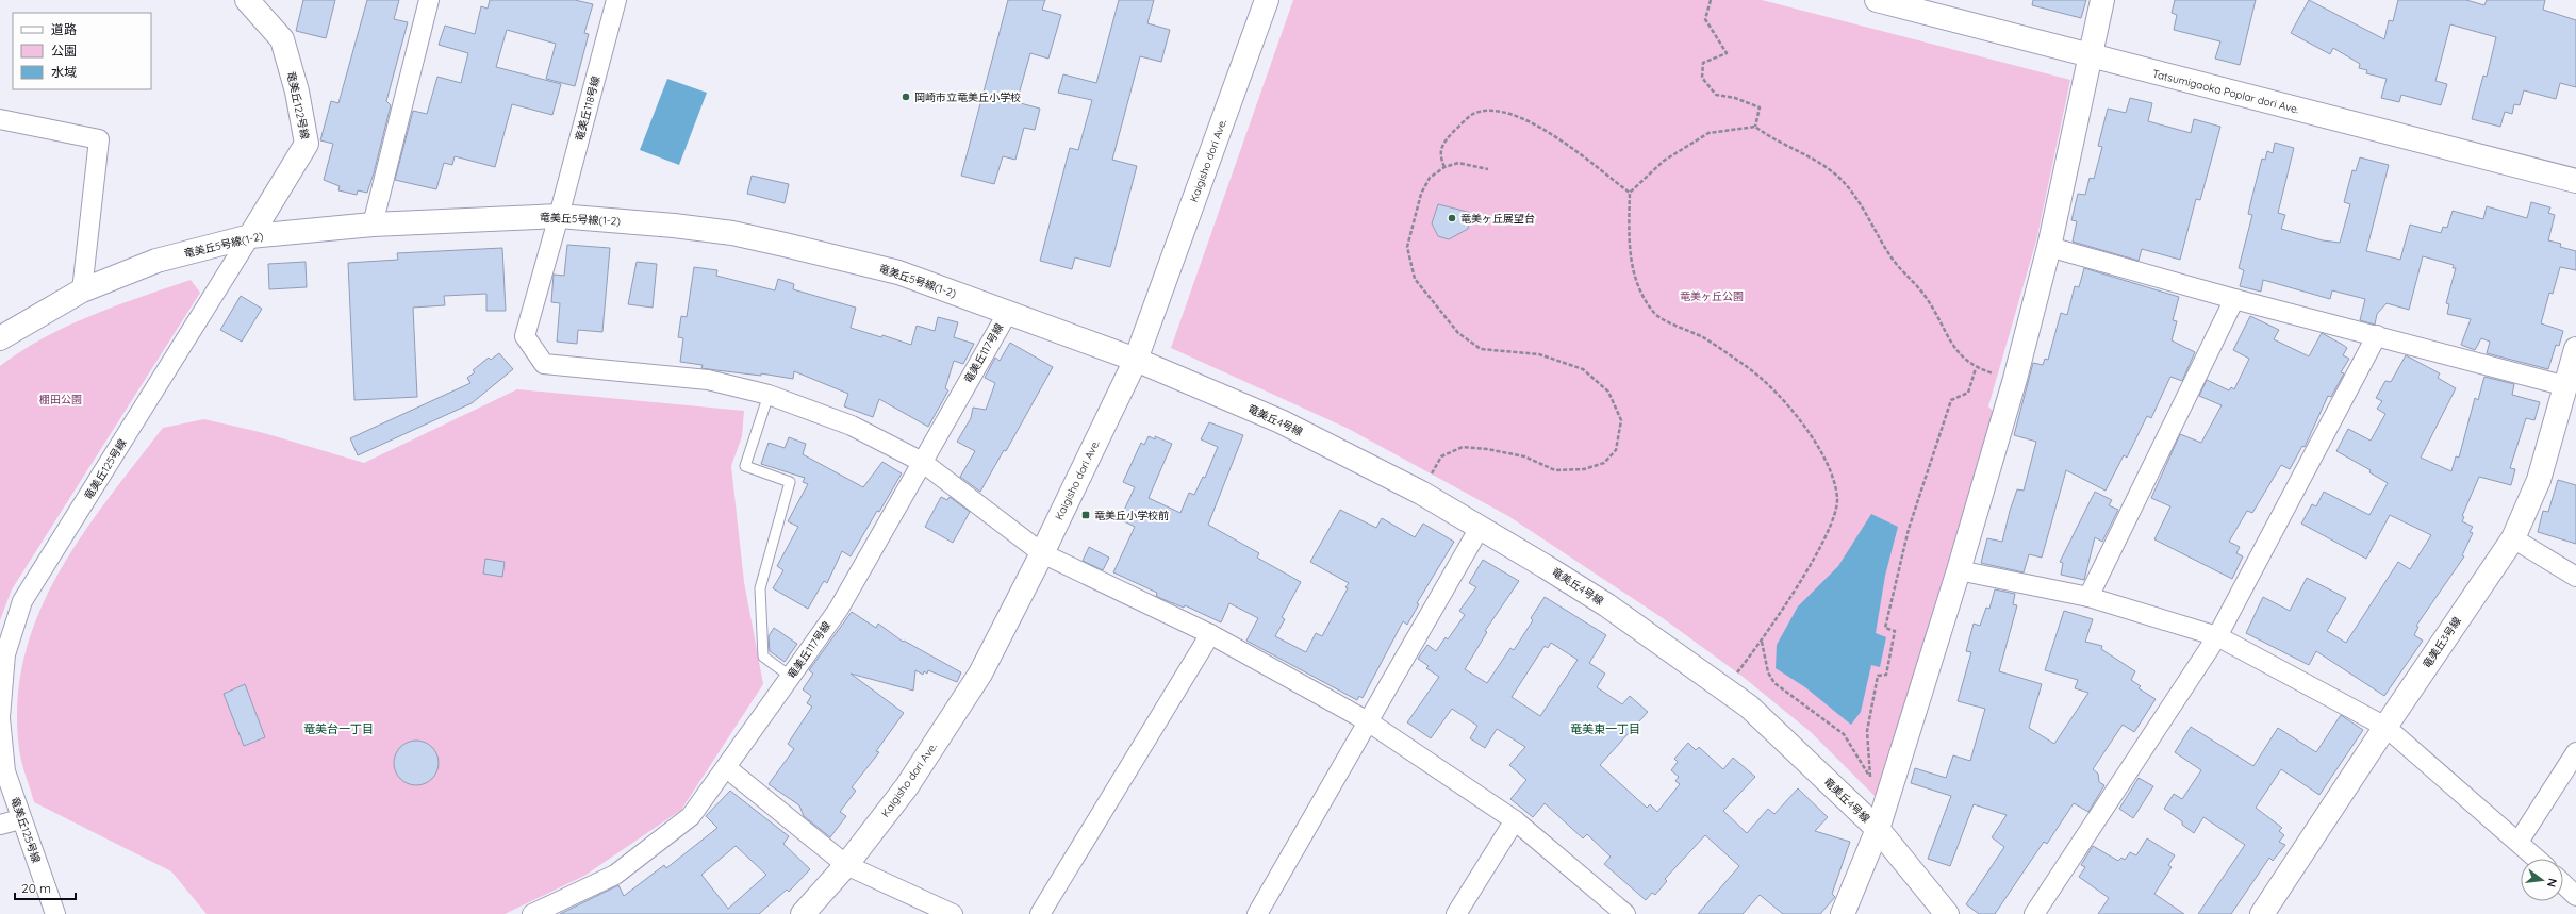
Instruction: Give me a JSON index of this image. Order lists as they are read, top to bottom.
{
  "streets": {
    "street": [
      "Tatsumigaoka Poplar dori Ave.",
      "竜美丘122号線",
      "竜美丘118号線",
      "Kaigisho dori Ave.",
      "竜美丘5号線(1-2)",
      "竜美丘117号線",
      "竜美丘4号線",
      "竜美丘125号線",
      "竜美丘3号線"
    ]
  },
  "crossings": [
    ["竜美丘122号線", "竜美丘5号線(1-2)"],
    ["竜美丘122号線", "竜美丘125号線"],
    ["竜美丘118号線", "竜美丘5号線(1-2)"],
    ["Kaigisho dori Ave.", "竜美丘5号線(1-2)"],
    ["Kaigisho dori Ave.", "竜美丘4号線"],
    ["竜美丘5号線(1-2)", "竜美丘117号線"],
    ["竜美丘5号線(1-2)", "竜美丘4号線"],
    ["竜美丘5号線(1-2)", "竜美丘125号線"]
  ],
  "districts": ["竜美台一丁目", "竜美東一丁目"],
  "parks": ["竜美ヶ丘公園", "棚田公園"],
  "places": {
    "other": ["岡崎市立竜美丘小学校", "竜美ヶ丘展望台"],
    "transit": ["竜美丘小学校前"]
  },
  "legend": ["道路", "公園", "水域"],
  "scale_bar": "20 m",
  "north": "right"
}
